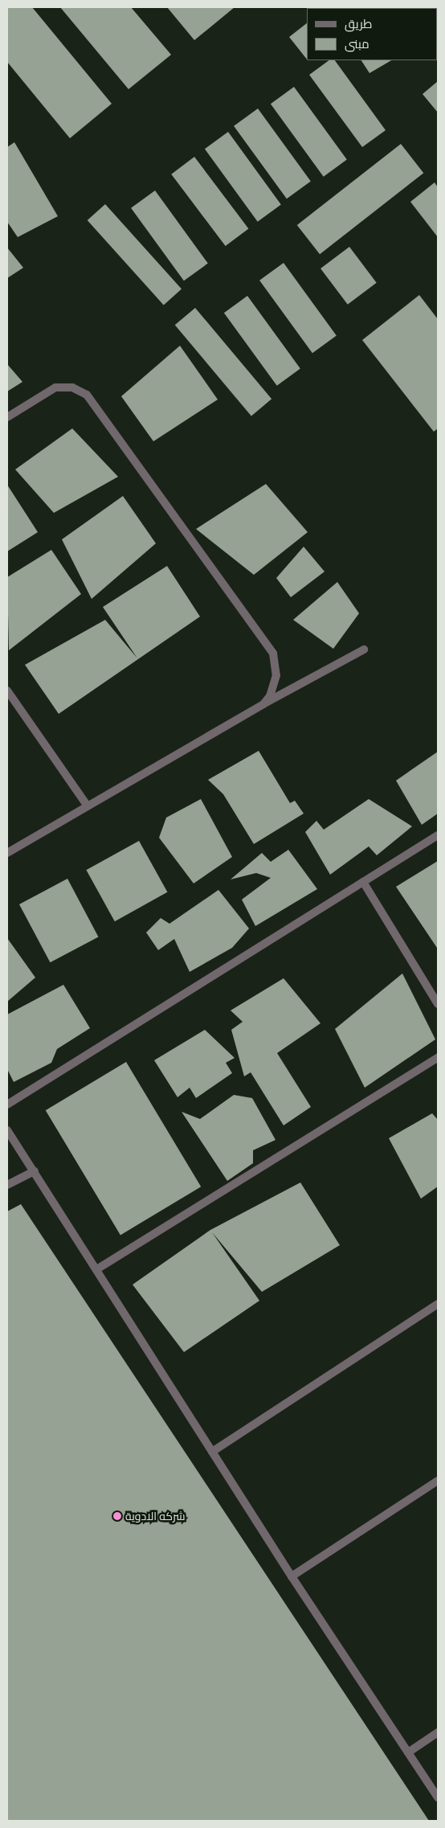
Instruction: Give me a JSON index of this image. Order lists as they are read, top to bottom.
{
  "places": ["شركه الادوية"],
  "legend": ["طريق", "مبنى"]
}
